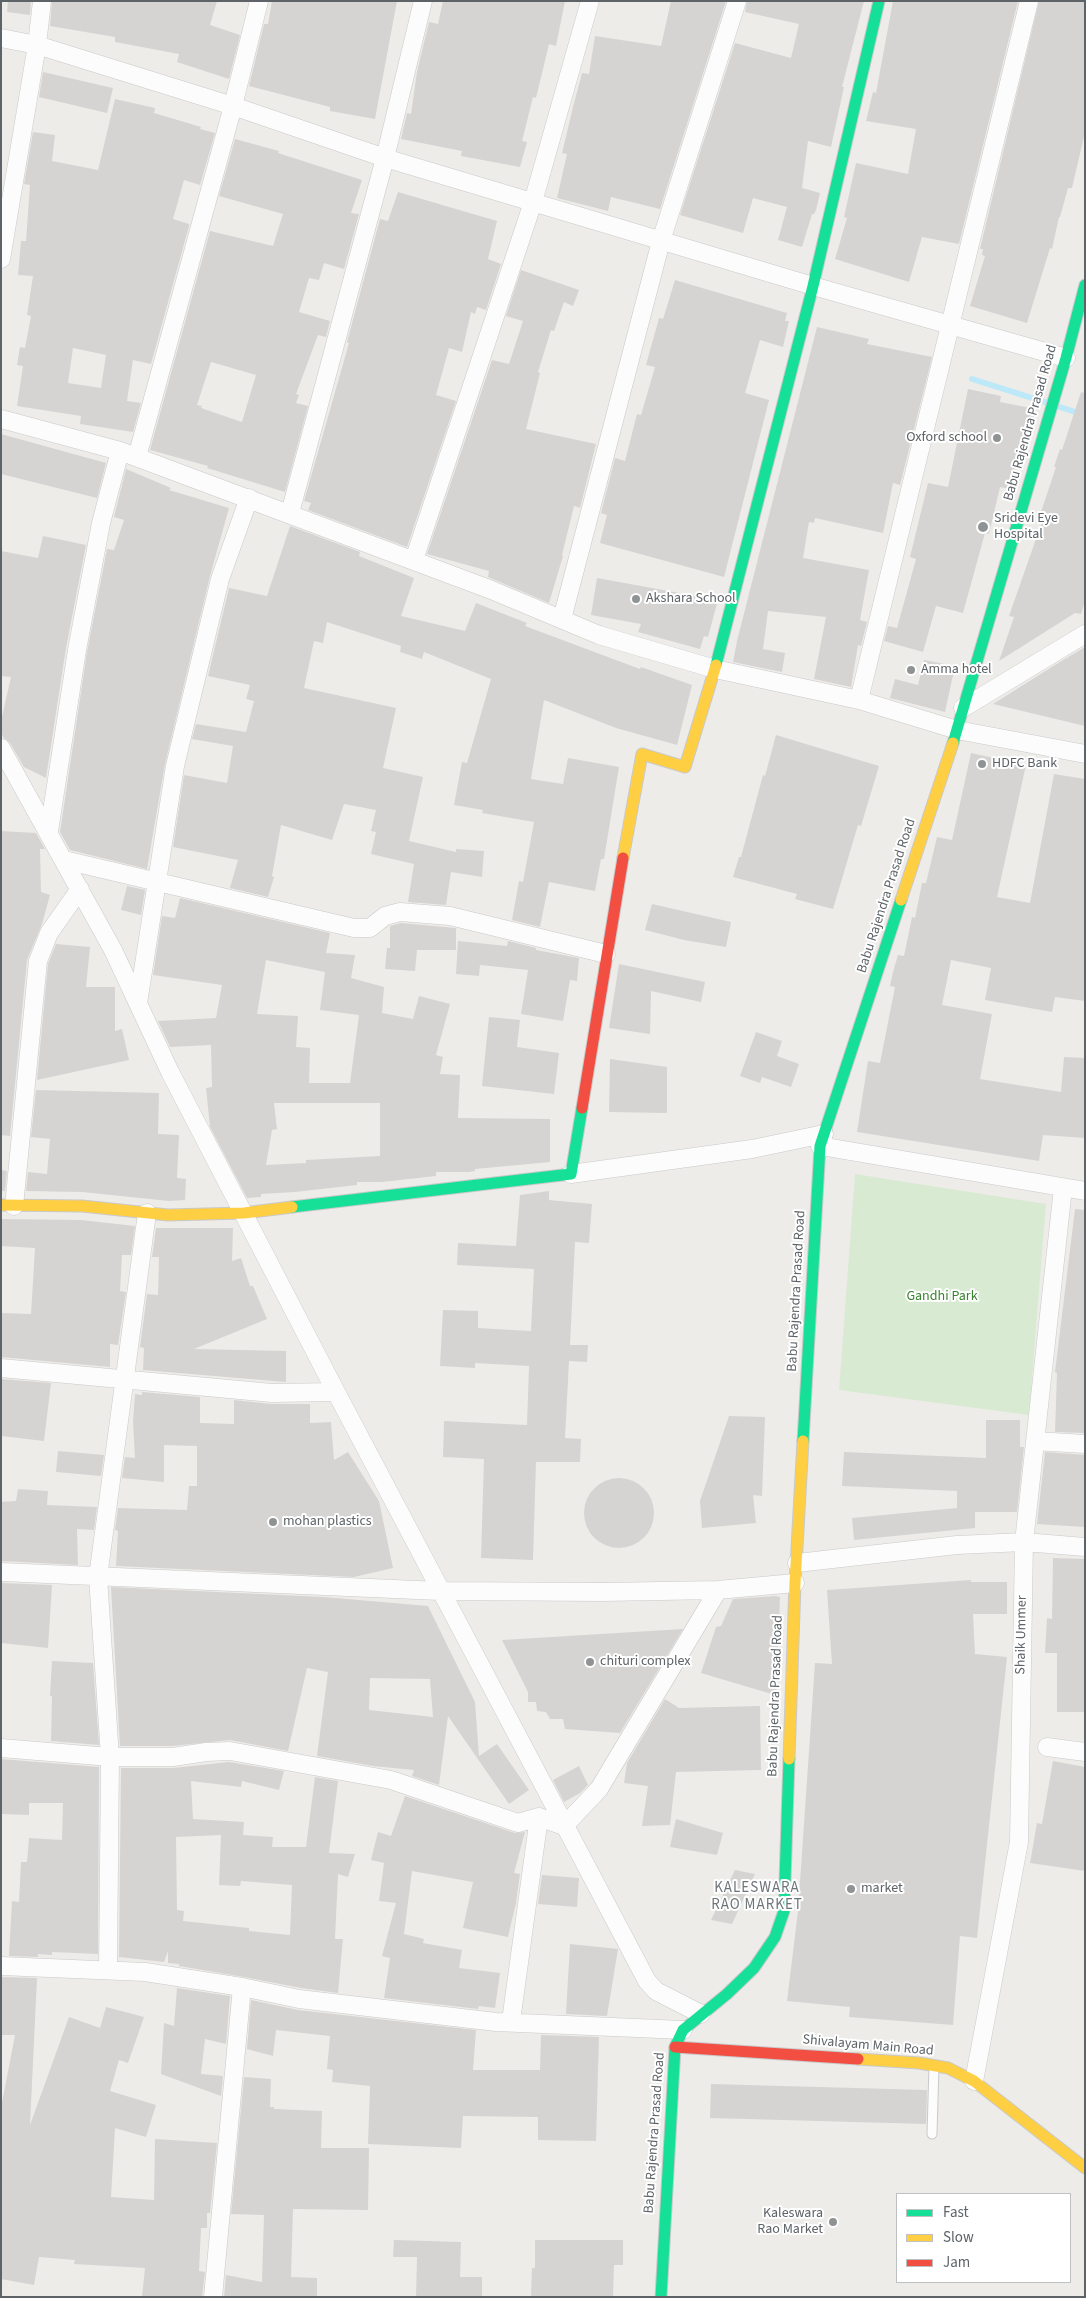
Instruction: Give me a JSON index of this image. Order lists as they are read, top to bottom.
{
  "streets": {
    "street": ["Babu Rajendra Prasad Road", "Shaik Ummer", "Shivalayam Main Road"]
  },
  "crossings": [
    ["Babu Rajendra Prasad Road", "Shivalayam Main Road"],
    ["Shaik Ummer", "Shivalayam Main Road"]
  ],
  "districts": ["KALESWARA RAO MARKET"],
  "parks": ["Gandhi Park"],
  "places": [
    "Oxford school",
    "Sridevi Eye Hospital",
    "Akshara School",
    "Amma hotel",
    "HDFC Bank",
    "mohan plastics",
    "chituri complex",
    "market",
    "Kaleswara Rao Market"
  ],
  "legend": ["Fast", "Slow", "Jam"]
}
